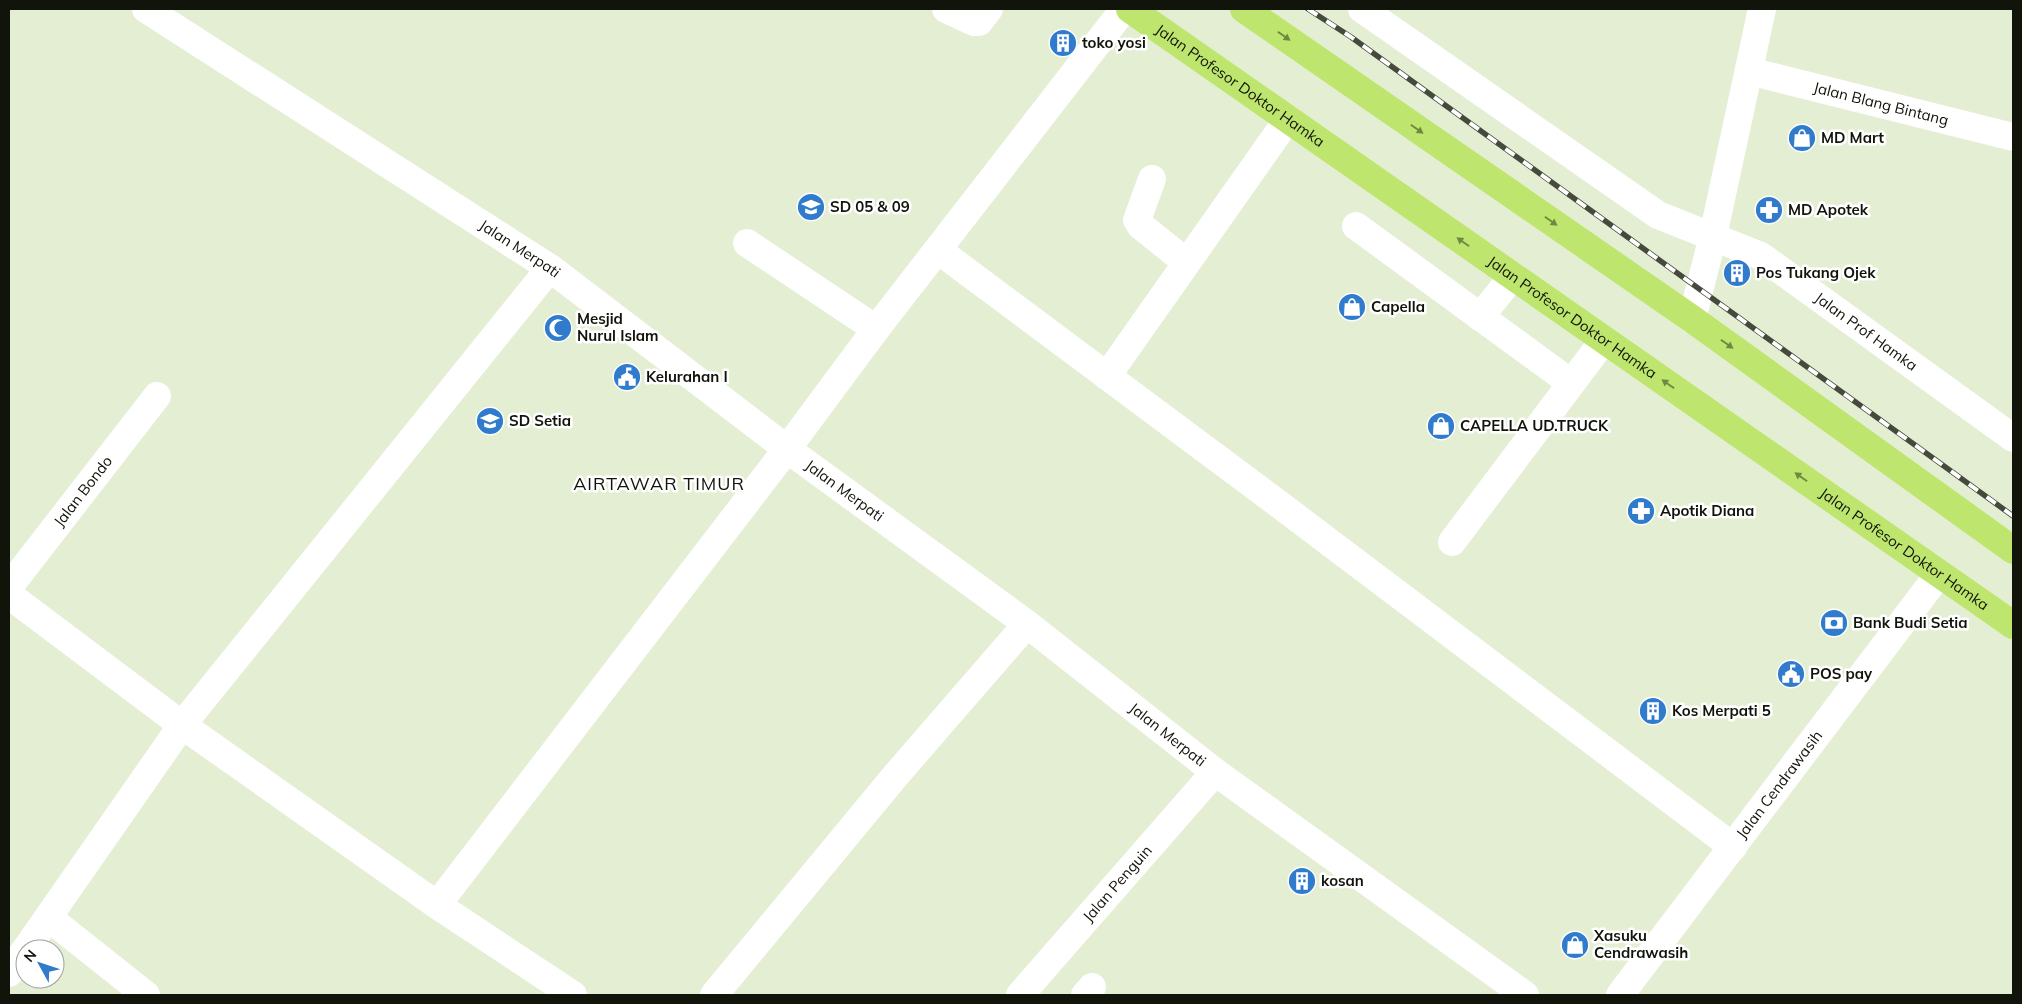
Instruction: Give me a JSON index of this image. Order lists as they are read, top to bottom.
{
  "streets": {
    "highway": ["Jalan Profesor Doktor Hamka"],
    "street": [
      "Jalan Blang Bintang",
      "Jalan Merpati",
      "Jalan Prof Hamka",
      "Jalan Bondo",
      "Jalan Cendrawasih",
      "Jalan Penguin"
    ]
  },
  "crossings": [
    ["Jalan Profesor Doktor Hamka", "Jalan Cendrawasih"],
    ["Jalan Merpati", "Jalan Penguin"]
  ],
  "districts": ["AIRTAWAR TIMUR"],
  "places": {
    "building": [
      "toko yosi",
      "Pos Tukang Ojek",
      "Kos Merpati 5",
      "kosan"
    ],
    "shop": [
      "MD Mart",
      "Capella",
      "CAPELLA UD.TRUCK",
      "Xasuku Cendrawasih"
    ],
    "school or university": ["SD 05 & 09", "SD Setia"],
    "pharmacy": ["MD Apotek", "Apotik Diana"],
    "mosque": ["Mesjid Nurul Islam"],
    "public building": ["Kelurahan I", "POS pay"],
    "bank": ["Bank Budi Setia"]
  },
  "north": "top left"
}
